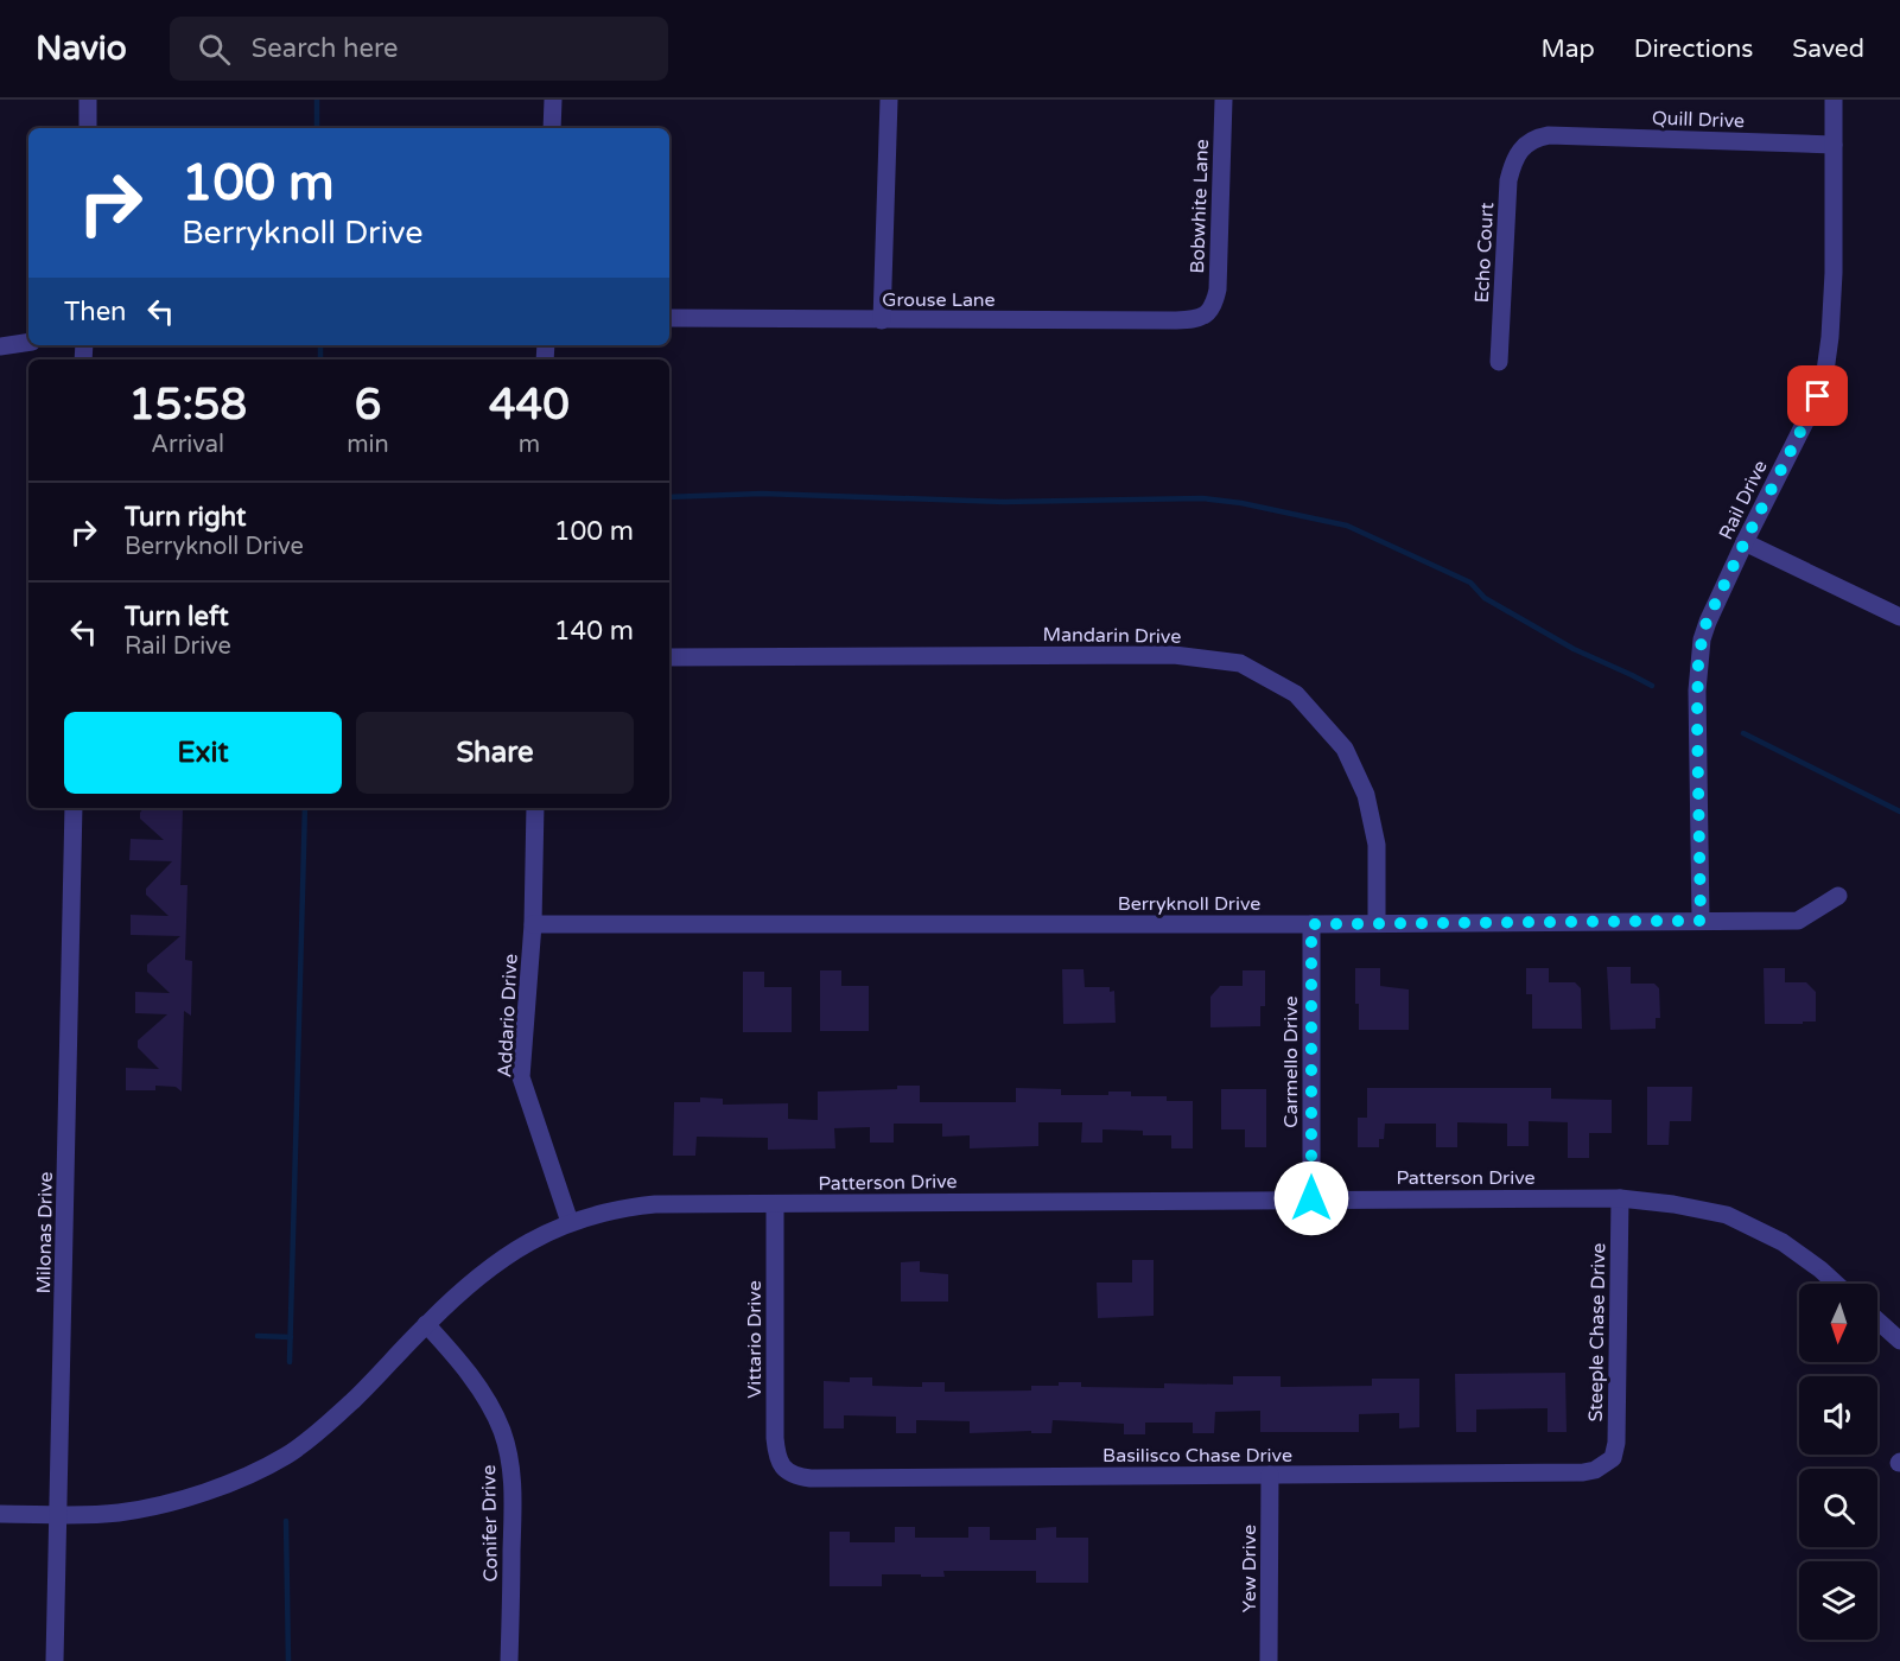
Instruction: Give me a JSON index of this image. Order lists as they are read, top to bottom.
{
  "streets": {
    "street": [
      "Quill Drive",
      "Bobwhite Lane",
      "Echo Court",
      "Grouse Lane",
      "Rail Drive",
      "Mandarin Drive",
      "Berryknoll Drive",
      "Addario Drive",
      "Carmello Drive",
      "Patterson Drive",
      "Milonas Drive",
      "Steeple Chase Drive",
      "Vittario Drive",
      "Basilisco Chase Drive",
      "Conifer Drive",
      "Yew Drive"
    ]
  },
  "crossings": [
    ["Quill Drive", "Echo Court"],
    ["Quill Drive", "Rail Drive"],
    ["Bobwhite Lane", "Grouse Lane"],
    ["Rail Drive", "Berryknoll Drive"],
    ["Mandarin Drive", "Berryknoll Drive"],
    ["Berryknoll Drive", "Addario Drive"],
    ["Berryknoll Drive", "Carmello Drive"],
    ["Addario Drive", "Patterson Drive"],
    ["Carmello Drive", "Patterson Drive"],
    ["Patterson Drive", "Milonas Drive"],
    ["Patterson Drive", "Steeple Chase Drive"],
    ["Patterson Drive", "Vittario Drive"],
    ["Patterson Drive", "Conifer Drive"],
    ["Steeple Chase Drive", "Basilisco Chase Drive"],
    ["Vittario Drive", "Basilisco Chase Drive"],
    ["Basilisco Chase Drive", "Yew Drive"]
  ],
  "north": "bottom",
  "page": {
    "header": "Navio",
    "search": "Search here",
    "nav": ["Map", "Directions", "Saved"],
    "turn": ["100 m", "Berryknoll Drive"],
    "then": "Then",
    "eta": [
      "15:58",
      "Arrival",
      "6",
      "min",
      "440",
      "m"
    ],
    "list": [
      {
        "name": "Turn right",
        "note": "Berryknoll Drive",
        "value": "100 m"
      },
      {
        "name": "Turn left",
        "note": "Rail Drive",
        "value": "140 m"
      }
    ],
    "buttons": ["Exit", "Share"]
  }
}
